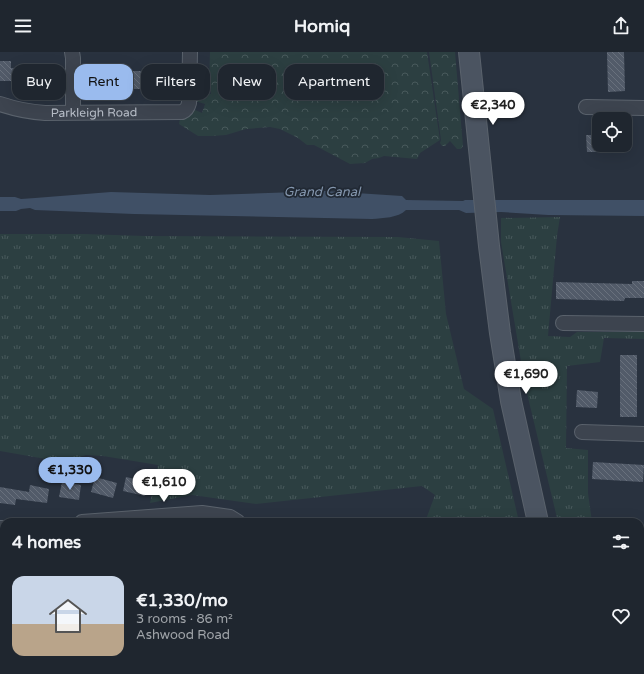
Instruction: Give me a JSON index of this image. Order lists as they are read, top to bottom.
{
  "streets": {
    "street": ["Parkleigh Road"]
  },
  "water": ["Grand Canal"],
  "page": {
    "header": "Homiq",
    "chip": [
      "Buy",
      "Rent",
      "Filters",
      "New",
      "Apartment"
    ],
    "price": [
      "€2,340",
      "€1,690",
      "€1,330",
      "€1,610"
    ],
    "heading": "4 homes",
    "list": [
      {
        "name": "€1,330/mo",
        "note": "3 rooms · 86 m² · Ashwood Road"
      }
    ]
  }
}
